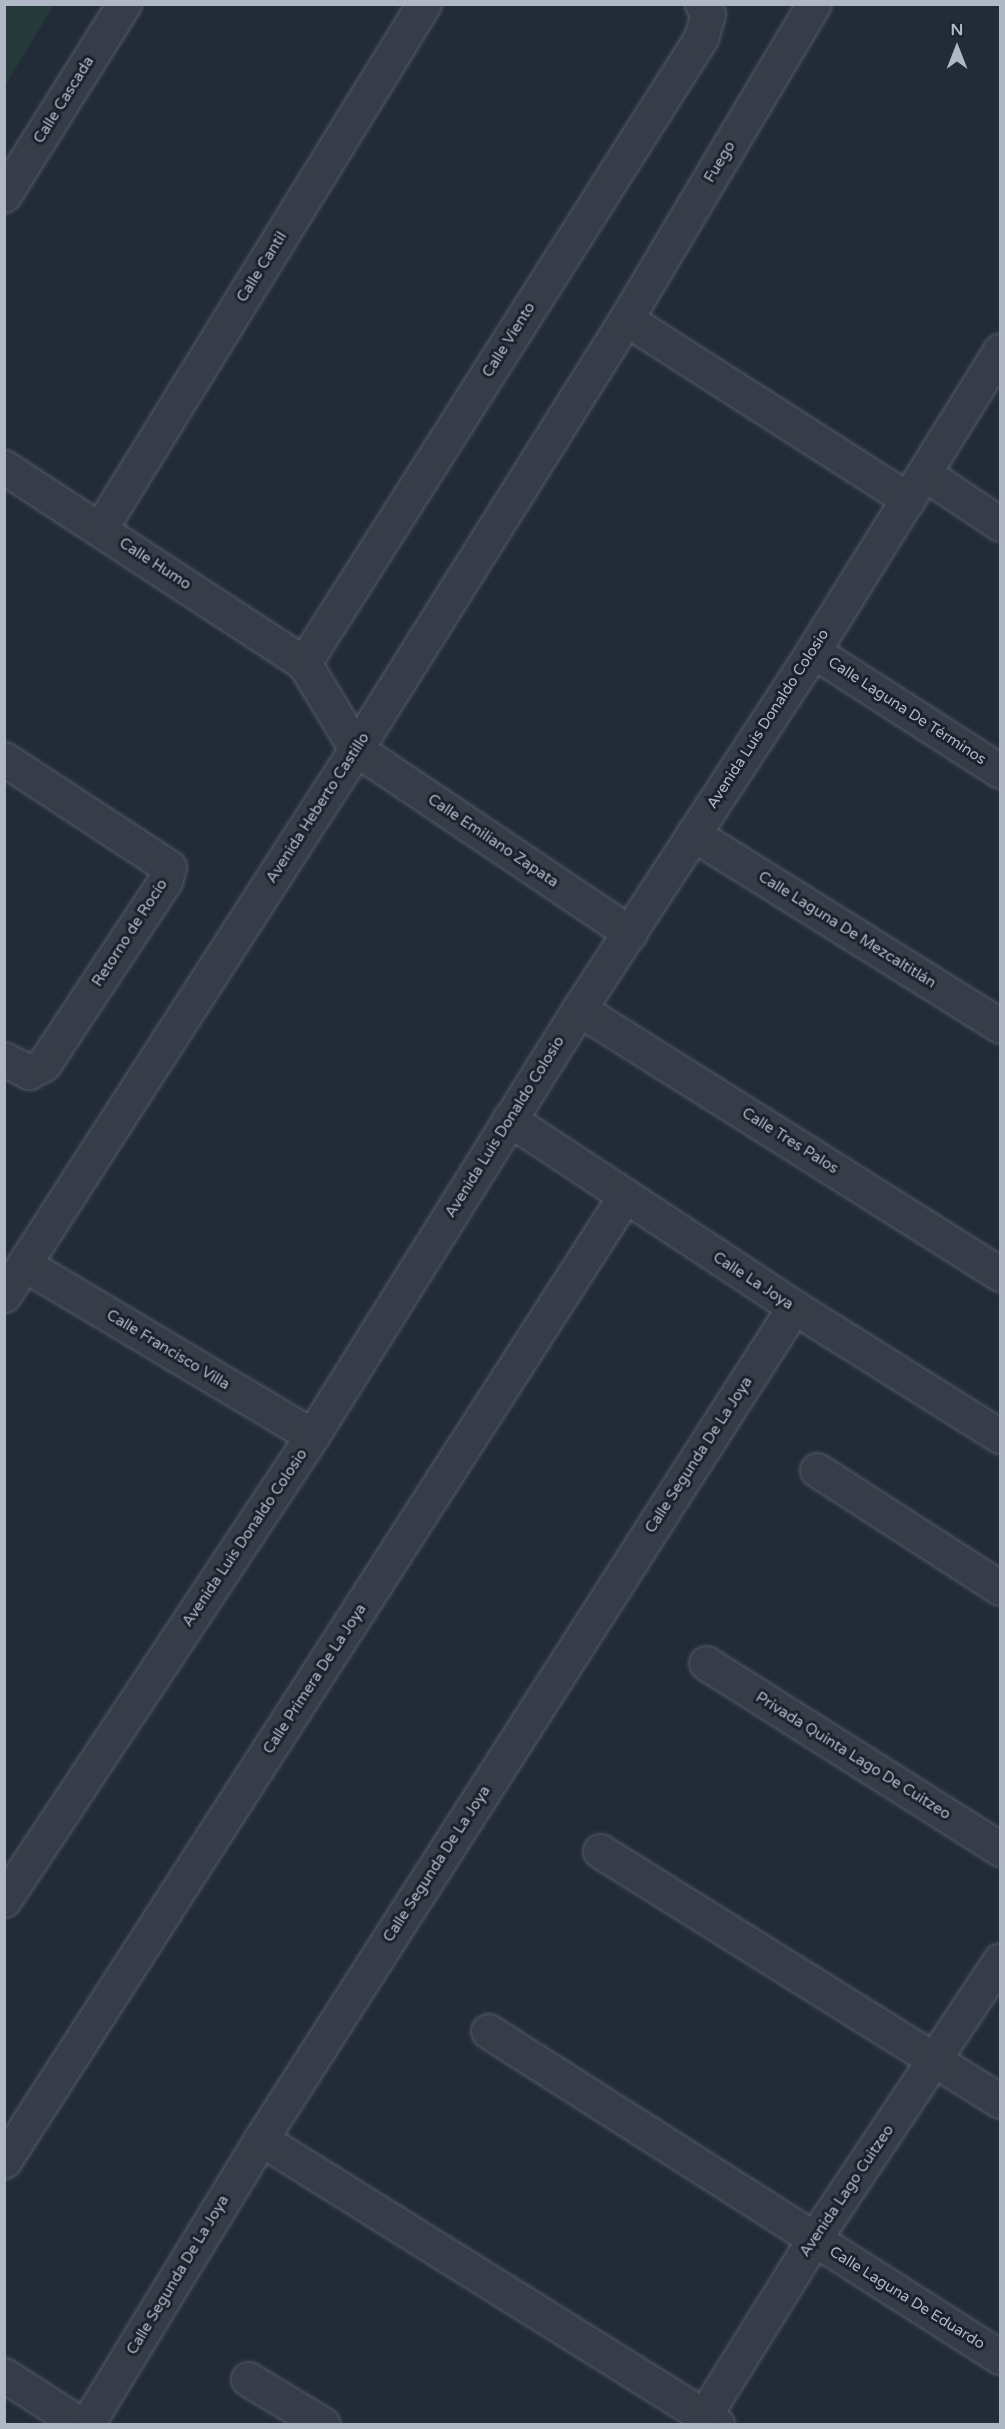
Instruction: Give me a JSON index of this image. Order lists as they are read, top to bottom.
{
  "streets": {
    "street": [
      "Calle Cascada",
      "Fuego",
      "Calle Cantil",
      "Calle Viento",
      "Calle Humo",
      "Calle Laguna De Términos",
      "Avenida Luis Donaldo Colosio",
      "Avenida Heberto Castillo",
      "Calle Emiliano Zapata",
      "Calle Laguna De Mezcaltitlán",
      "Retorno de Rocío",
      "Calle Tres Palos",
      "Calle La Joya",
      "Calle Francisco Villa",
      "Calle Segunda De La Joya",
      "Calle Primera De La Joya",
      "Privada Quinta Lago De Cuitzeo",
      "Avenida Lago Cuitzeo",
      "Calle Laguna De Eduardo"
    ]
  },
  "crossings": [
    ["Fuego", "Avenida Heberto Castillo"],
    ["Calle Cantil", "Calle Humo"],
    ["Calle Viento", "Calle Humo"],
    ["Calle Laguna De Términos", "Avenida Luis Donaldo Colosio"],
    ["Avenida Luis Donaldo Colosio", "Calle Emiliano Zapata"],
    ["Avenida Luis Donaldo Colosio", "Calle Laguna De Mezcaltitlán"],
    ["Avenida Luis Donaldo Colosio", "Calle Tres Palos"],
    ["Avenida Luis Donaldo Colosio", "Calle La Joya"],
    ["Avenida Luis Donaldo Colosio", "Calle Francisco Villa"],
    ["Avenida Heberto Castillo", "Calle Emiliano Zapata"],
    ["Avenida Heberto Castillo", "Calle Francisco Villa"],
    ["Calle La Joya", "Calle Segunda De La Joya"],
    ["Calle La Joya", "Calle Primera De La Joya"],
    ["Avenida Lago Cuitzeo", "Calle Laguna De Eduardo"]
  ],
  "north": "top"
}
